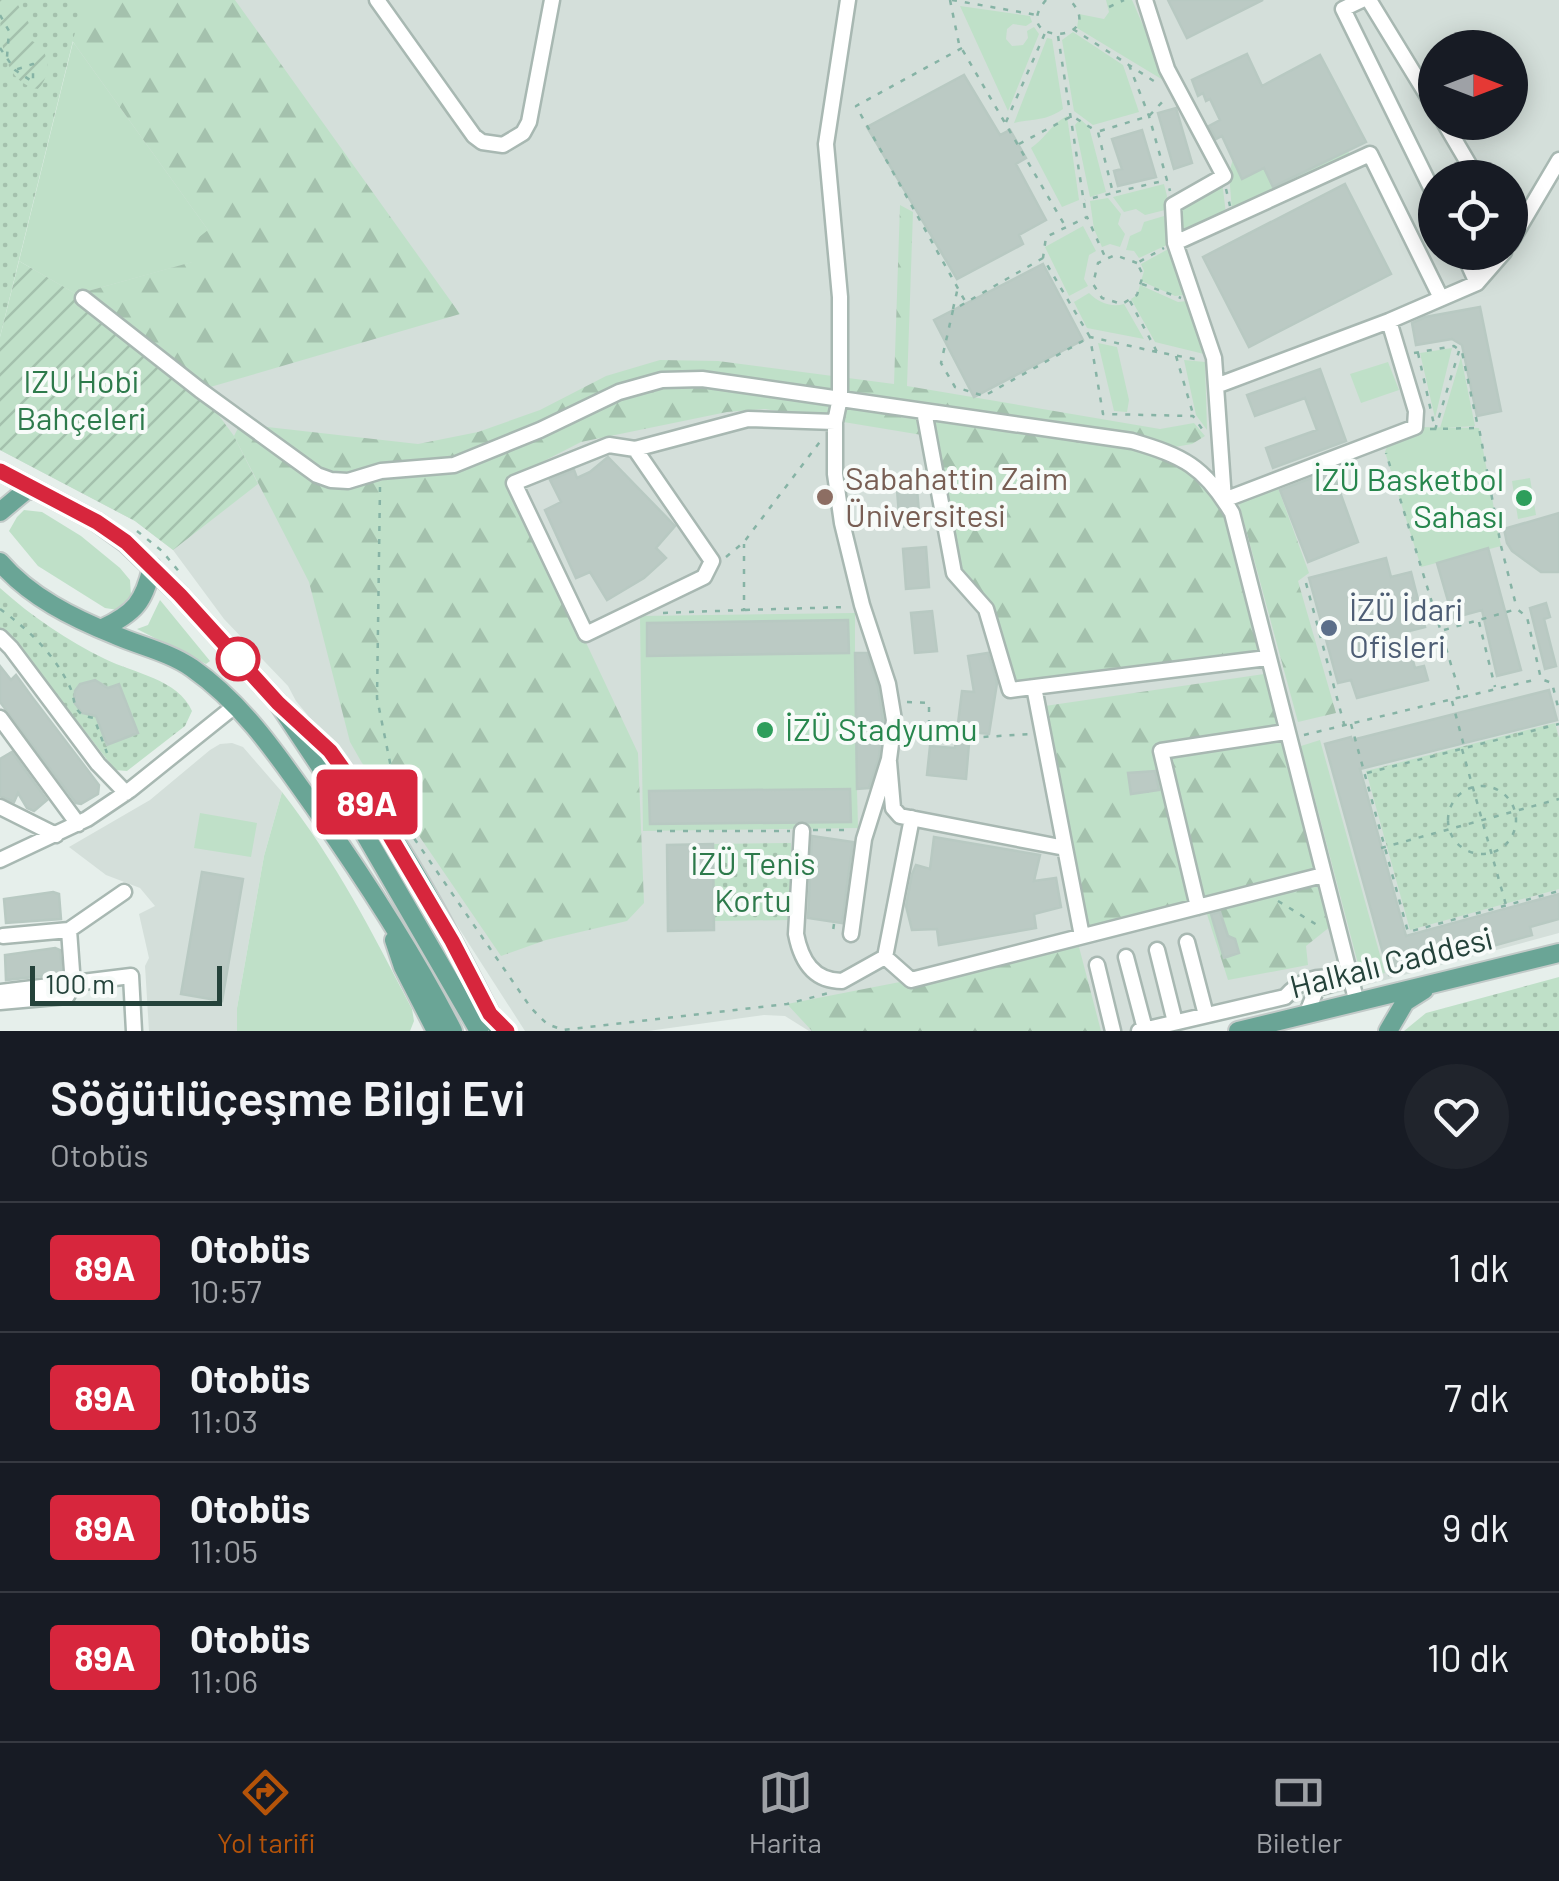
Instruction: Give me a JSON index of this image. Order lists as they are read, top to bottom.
{
  "streets": {
    "main road": ["Halkalı Caddesi"]
  },
  "parks": ["IZU Hobi Bahçeleri", "İZÜ Tenis Kortu"],
  "places": [
    "Sabahattin Zaim Üniversitesi",
    "İZÜ Basketbol Sahası",
    "İZÜ İdari Ofisleri",
    "İZÜ Stadyumu"
  ],
  "lines": ["bus line 89A"],
  "scale_bar": "100 m",
  "north": "right",
  "page": {
    "on_map": "89A",
    "scale": "100 m",
    "heading": ["Söğütlüçeşme Bilgi Evi", "Otobüs"],
    "list": [
      {
        "mark": "89A",
        "name": "Otobüs",
        "note": "10:57",
        "value": "1 dk"
      },
      {
        "mark": "89A",
        "name": "Otobüs",
        "note": "11:03",
        "value": "7 dk"
      },
      {
        "mark": "89A",
        "name": "Otobüs",
        "note": "11:05",
        "value": "9 dk"
      },
      {
        "mark": "89A",
        "name": "Otobüs",
        "note": "11:06",
        "value": "10 dk"
      }
    ],
    "tabs": ["Yol tarifi", "Harita", "Biletler"]
  }
}
